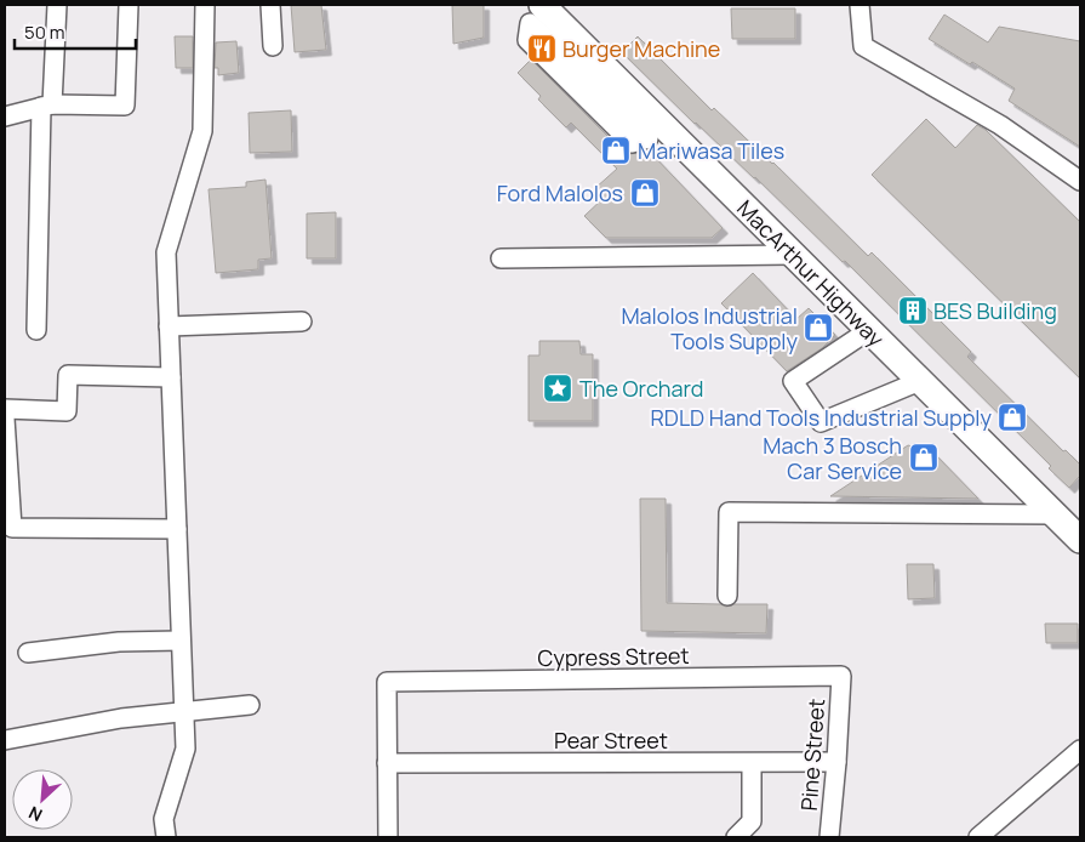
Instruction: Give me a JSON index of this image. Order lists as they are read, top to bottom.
{
  "streets": {
    "highway": ["MacArthur Highway"],
    "street": ["Cypress Street", "Pear Street", "Pine Street"]
  },
  "crossings": [
    ["Cypress Street", "Pear Street"],
    ["Cypress Street", "Pine Street"],
    ["Pear Street", "Pine Street"]
  ],
  "places": {
    "restaurant": ["Burger Machine"],
    "shop": [
      "Mariwasa Tiles",
      "Ford Malolos",
      "Malolos Industrial Tools Supply",
      "RDLD Hand Tools Industrial Supply",
      "Mach 3 Bosch Car Service"
    ],
    "building": ["BES Building"],
    "place": ["The Orchard"]
  },
  "scale_bar": "50 m",
  "north": "bottom left"
}
